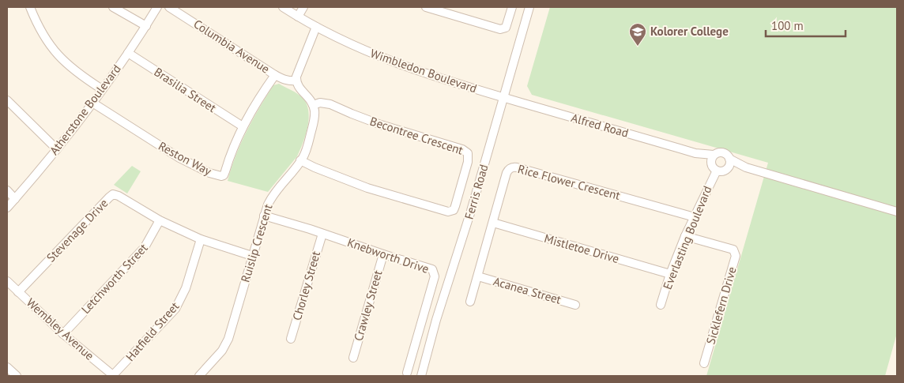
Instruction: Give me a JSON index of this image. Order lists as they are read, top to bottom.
{
  "streets": {
    "street": [
      "Columbia Avenue",
      "Wimbledon Boulevard",
      "Brasilia Street",
      "Atherstone Boulevard",
      "Alfred Road",
      "Becontree Crescent",
      "Reston Way",
      "Rice Flower Crescent",
      "Ferris Road",
      "Stevenage Drive",
      "Everlasting Boulevard",
      "Ruislip Crescent",
      "Mistletoe Drive",
      "Knebworth Drive",
      "Letchworth Street",
      "Chorley Street",
      "Acanea Street",
      "Crawley Street",
      "Sicklefern Drive",
      "Wembley Avenue",
      "Hatfield Street"
    ]
  },
  "crossings": [
    ["Columbia Avenue", "Reston Way"],
    ["Wimbledon Boulevard", "Alfred Road"],
    ["Wimbledon Boulevard", "Ferris Road"],
    ["Brasilia Street", "Atherstone Boulevard"],
    ["Brasilia Street", "Reston Way"],
    ["Atherstone Boulevard", "Reston Way"],
    ["Alfred Road", "Ferris Road"],
    ["Alfred Road", "Everlasting Boulevard"],
    ["Becontree Crescent", "Ruislip Crescent"],
    ["Rice Flower Crescent", "Everlasting Boulevard"],
    ["Rice Flower Crescent", "Mistletoe Drive"],
    ["Rice Flower Crescent", "Acanea Street"],
    ["Stevenage Drive", "Ruislip Crescent"],
    ["Stevenage Drive", "Letchworth Street"],
    ["Stevenage Drive", "Wembley Avenue"],
    ["Stevenage Drive", "Hatfield Street"],
    ["Everlasting Boulevard", "Mistletoe Drive"],
    ["Everlasting Boulevard", "Sicklefern Drive"],
    ["Ruislip Crescent", "Knebworth Drive"],
    ["Knebworth Drive", "Chorley Street"],
    ["Knebworth Drive", "Crawley Street"],
    ["Letchworth Street", "Wembley Avenue"],
    ["Wembley Avenue", "Hatfield Street"]
  ],
  "places": {
    "school or university": ["Kolorer College"]
  },
  "scale_bar": "100 m"
}
